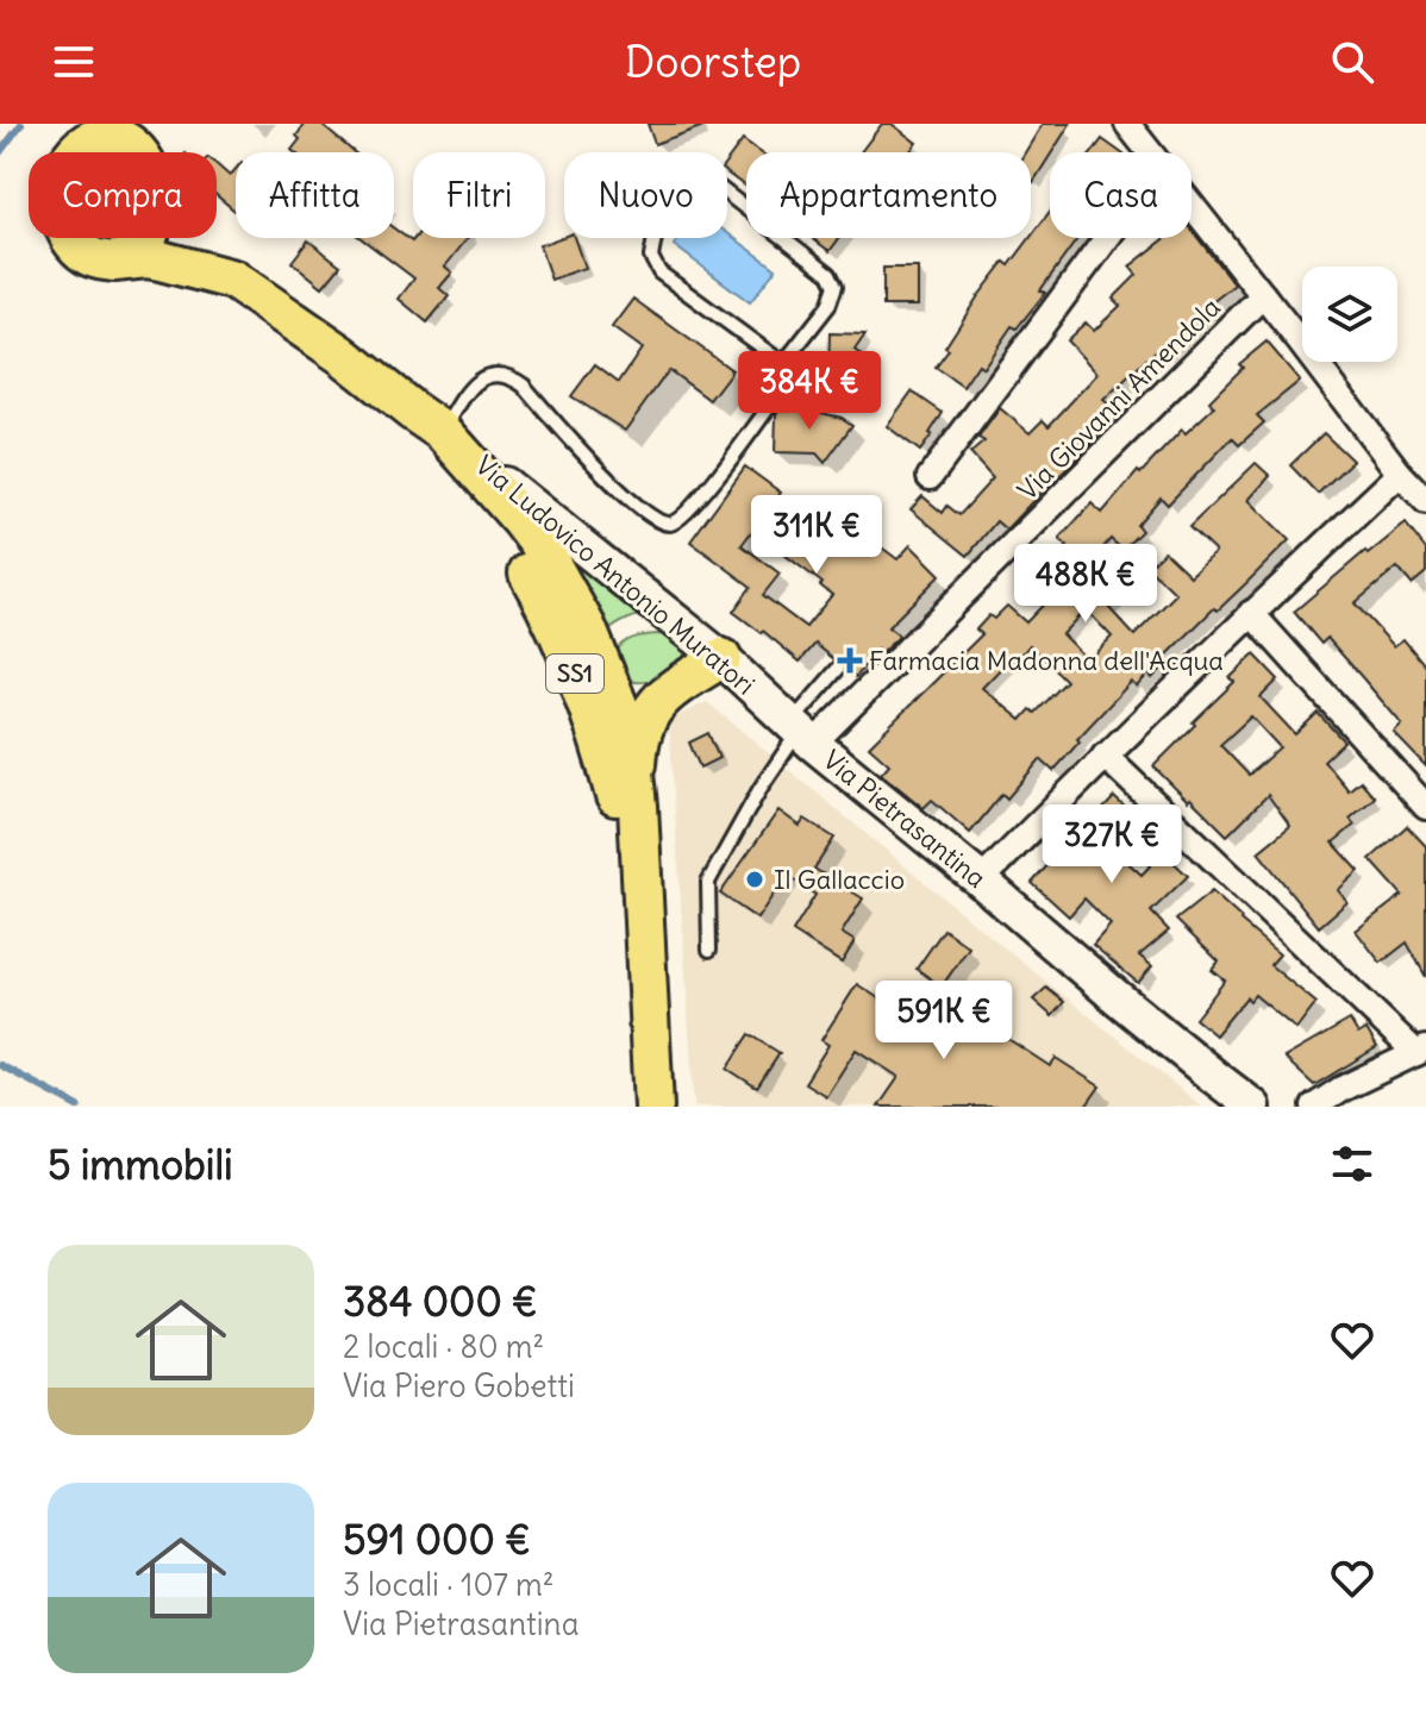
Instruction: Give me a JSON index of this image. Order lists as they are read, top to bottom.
{
  "streets": {
    "main road": ["SS1"],
    "street": ["Via Giovanni Amendola", "Via Ludovico Antonio Muratori", "Via Pietrasantina"]
  },
  "crossings": [
    ["Via Giovanni Amendola", "Via Ludovico Antonio Muratori"],
    ["Via Giovanni Amendola", "Via Pietrasantina"],
    ["Via Ludovico Antonio Muratori", "SS1"],
    ["Via Ludovico Antonio Muratori", "Via Pietrasantina"]
  ],
  "places": {
    "health": ["Farmacia Madonna dell'Acqua"],
    "other": ["Il Gallaccio"]
  },
  "page": {
    "header": "Doorstep",
    "chip": [
      "Compra",
      "Affitta",
      "Filtri",
      "Nuovo",
      "Appartamento",
      "Casa"
    ],
    "price": [
      "384K €",
      "311K €",
      "488K €",
      "327K €",
      "591K €"
    ],
    "heading": "5 immobili",
    "list": [
      {
        "name": "384 000 €",
        "note": "2 locali · 80 m² · Via Piero Gobetti"
      },
      {
        "name": "591 000 €",
        "note": "3 locali · 107 m² · Via Pietrasantina"
      }
    ]
  }
}
